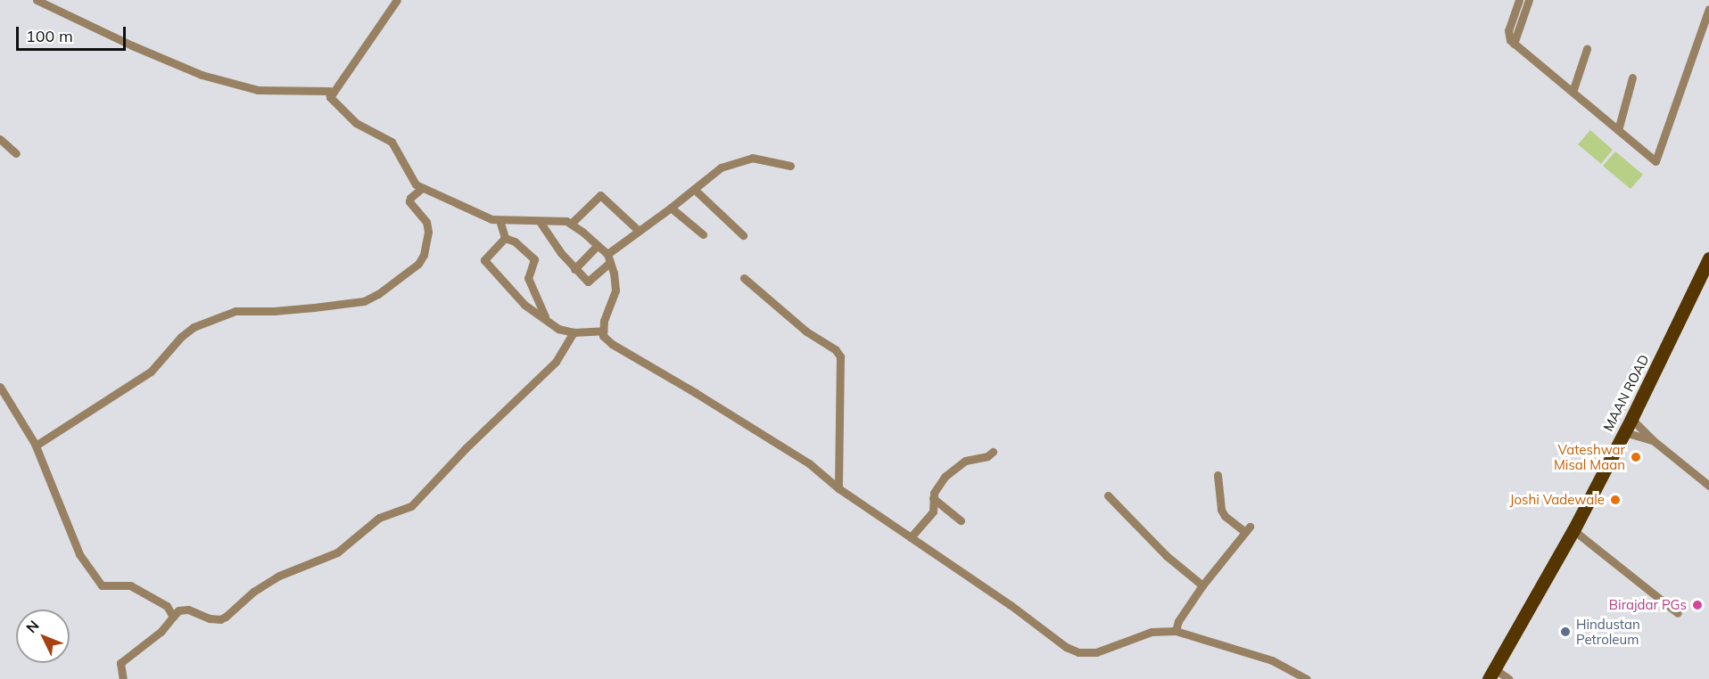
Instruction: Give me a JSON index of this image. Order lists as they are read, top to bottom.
{
  "streets": {
    "main road": ["MAAN ROAD"]
  },
  "places": [
    "Vateshwar Misal Maan",
    "Joshi Vadewale",
    "Birajdar PGs",
    "Hindustan Petroleum"
  ],
  "scale_bar": "100 m",
  "north": "top left"
}
